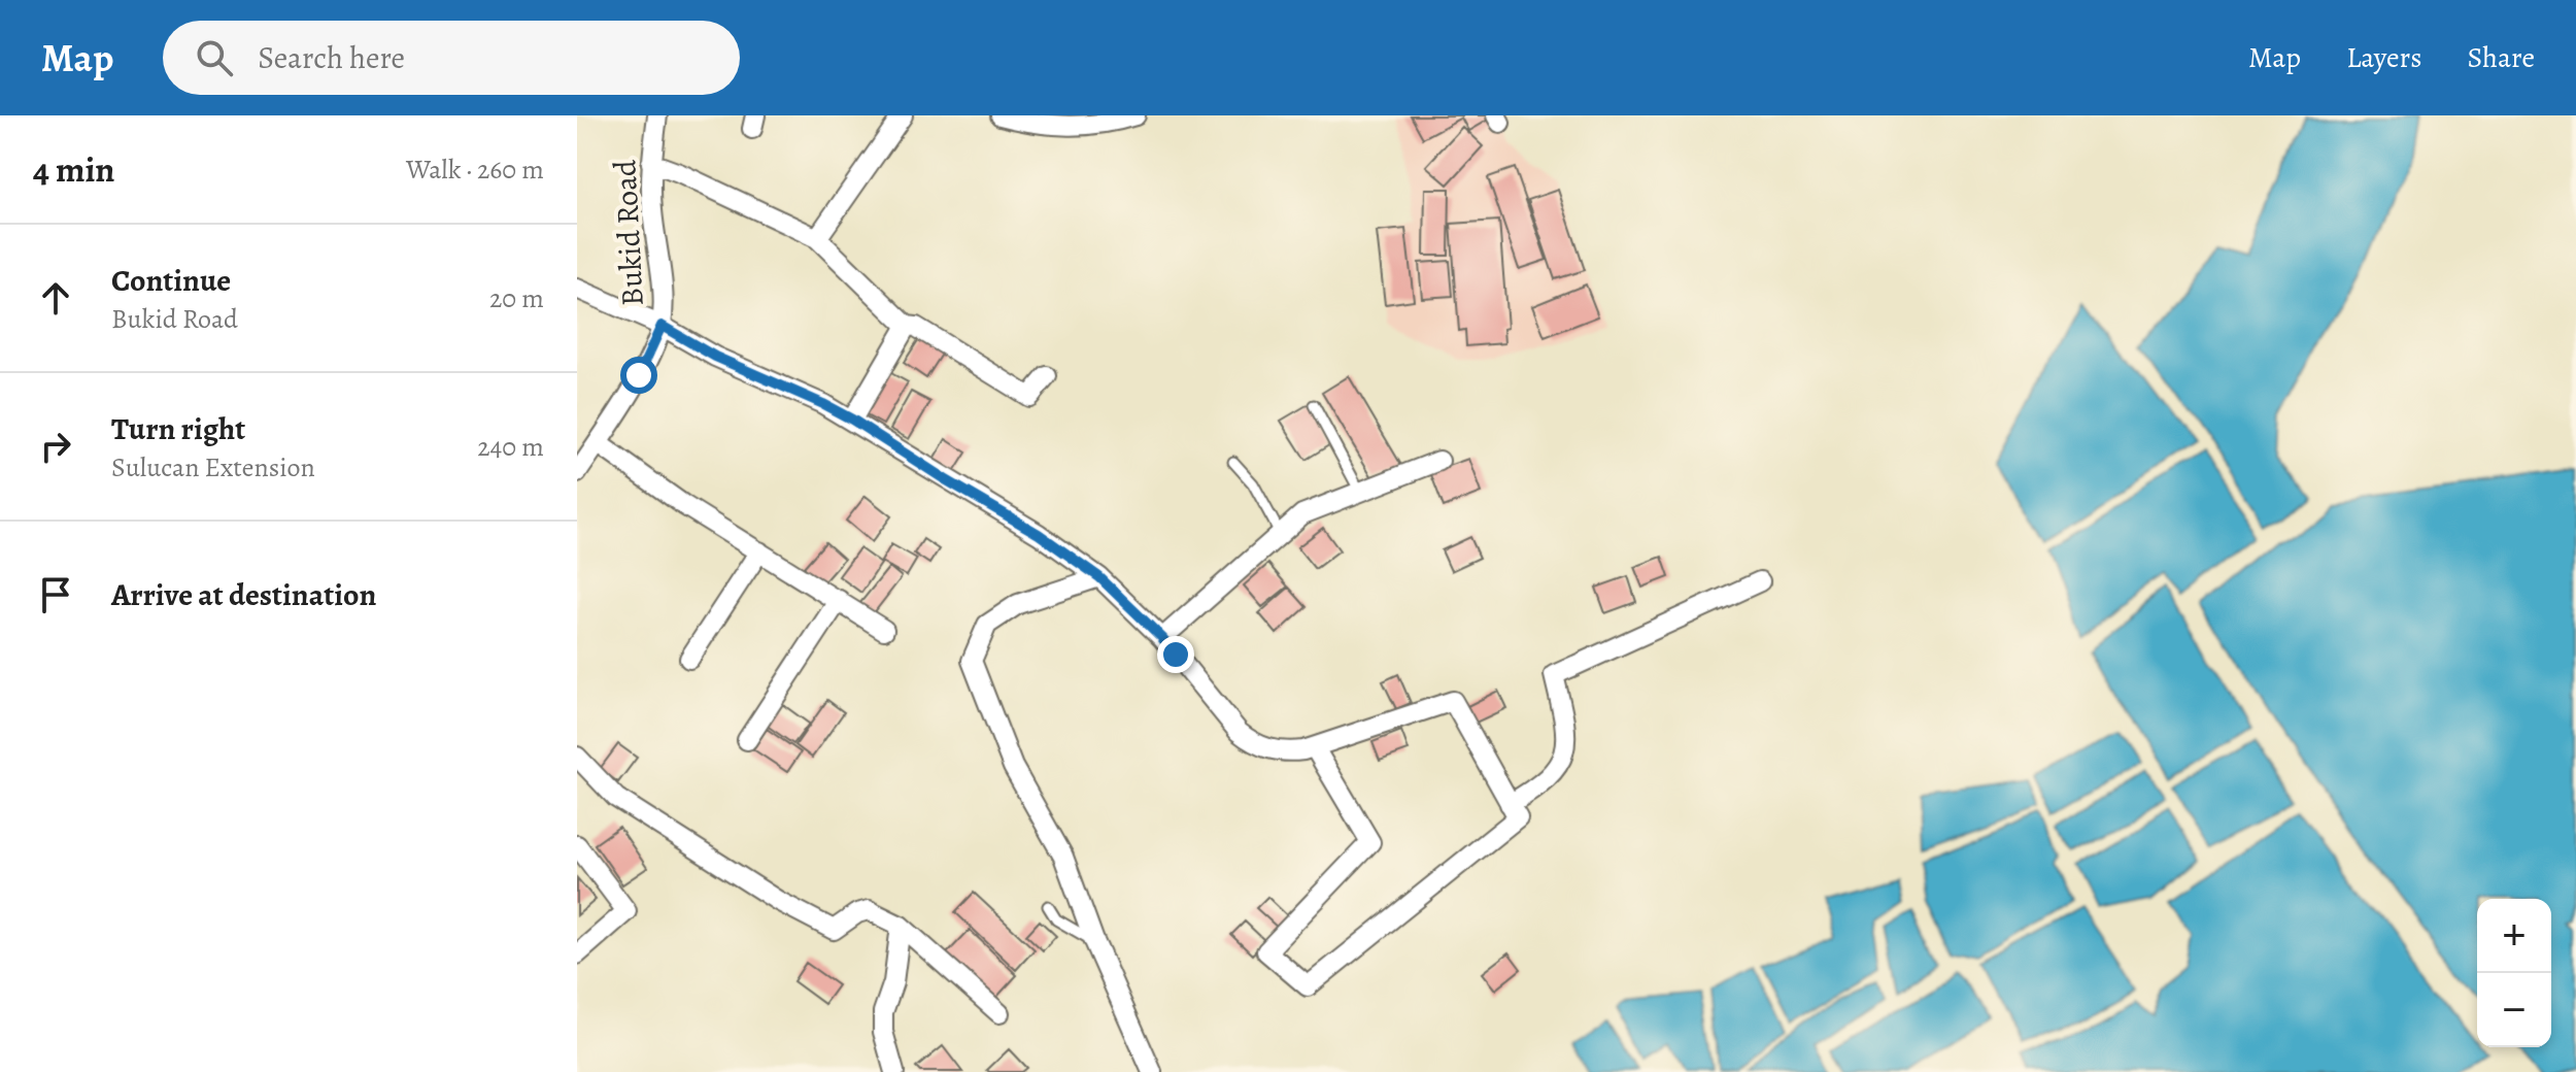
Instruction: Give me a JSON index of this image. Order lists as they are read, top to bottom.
{
  "streets": {
    "street": ["Bukid Road"]
  },
  "page": {
    "header": "Map",
    "search": "Search here",
    "nav": ["Map", "Layers", "Share"],
    "heading": ["4 min", "Walk · 260 m"],
    "list": [
      ["Continue", "Bukid Road", "20 m"],
      ["Turn right", "Sulucan Extension", "240 m"],
      "Arrive at destination"
    ],
    "map_buttons": ["+", "−"]
  }
}
